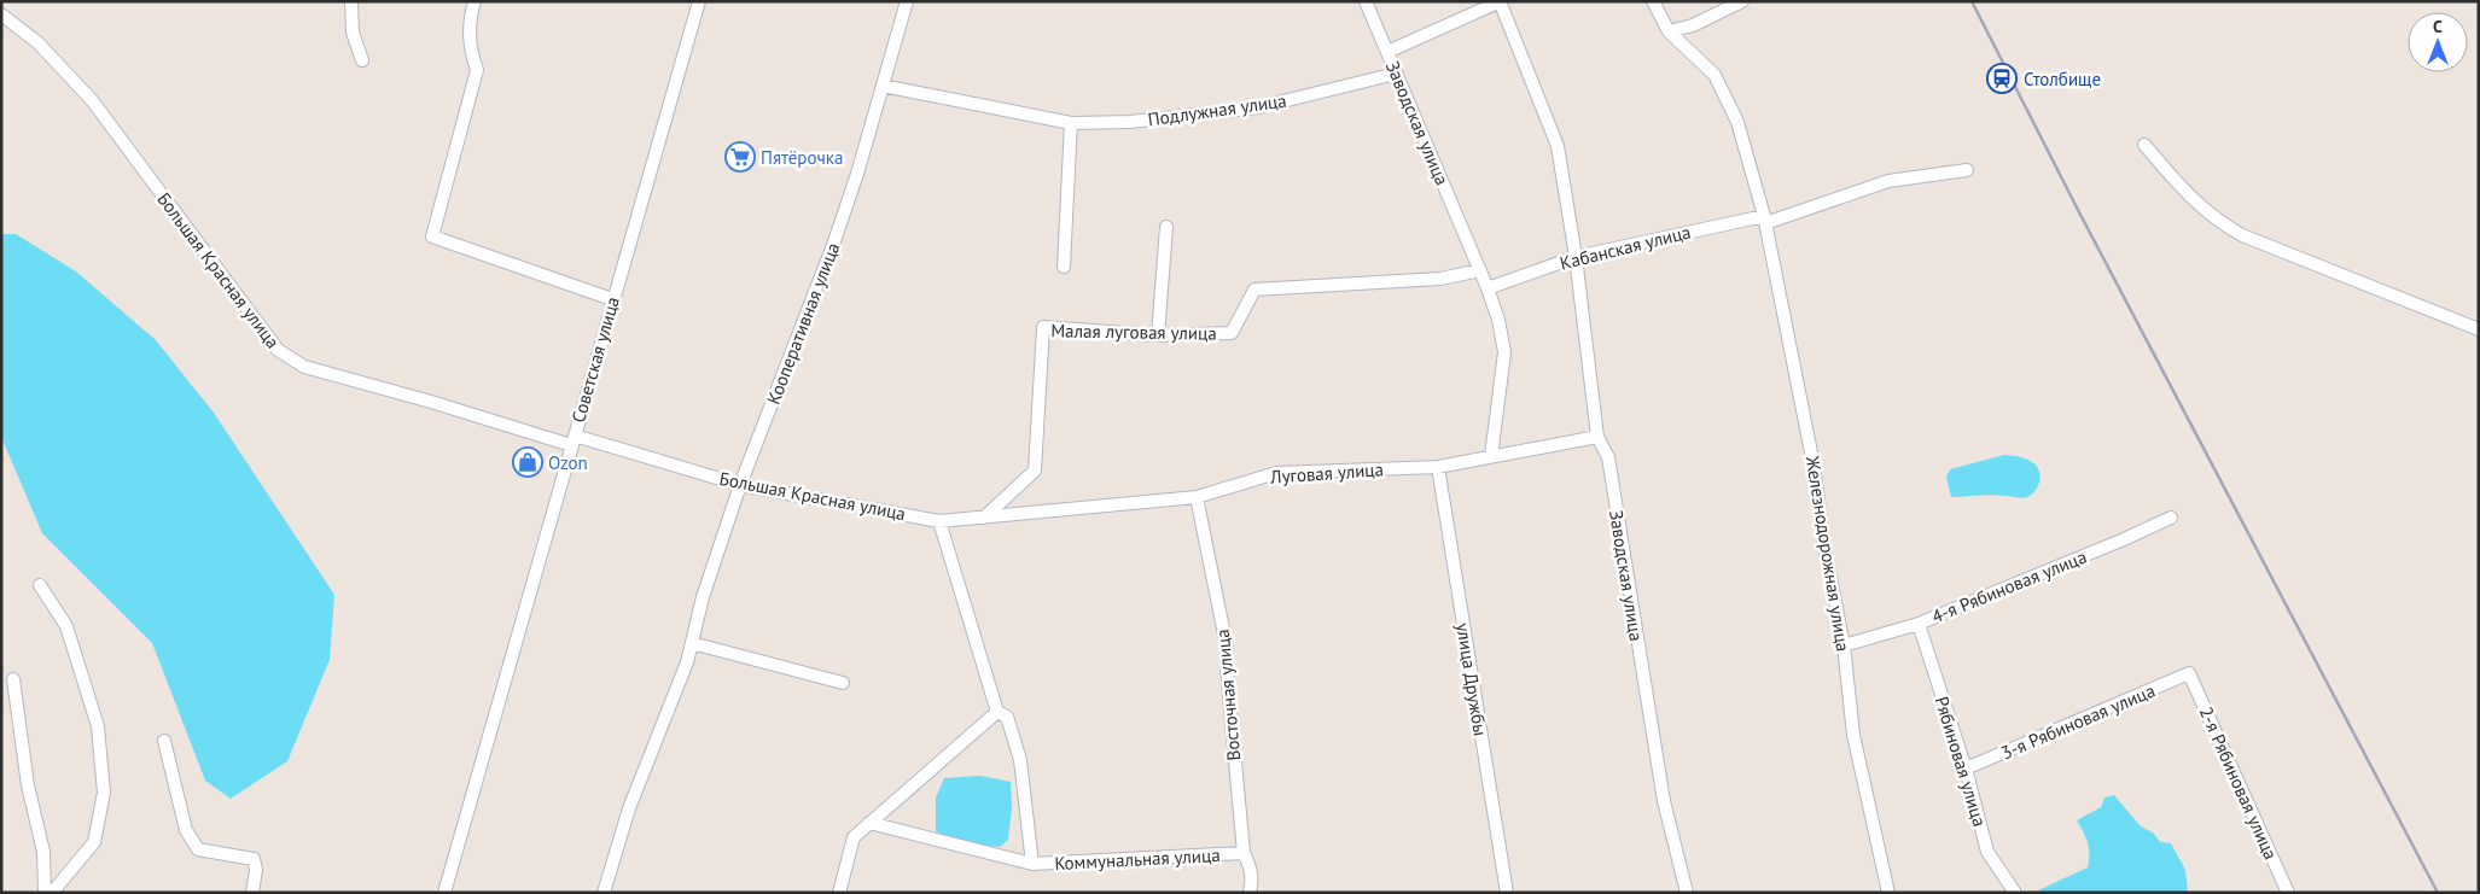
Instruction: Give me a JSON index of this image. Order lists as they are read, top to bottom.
{
  "streets": {
    "street": [
      "Подлужная улица",
      "Заводская улица",
      "Кабанская улица",
      "Большая Красная улица",
      "Кооперативная улица",
      "Малая луговая улица",
      "Советская улица",
      "Луговая улица",
      "Железнодорожная улица",
      "4-я Рябиновая улица",
      "улица Дружбы",
      "Восточная улица",
      "3-я Рябиновая улица",
      "Рябиновая улица",
      "2-я Рябиновая улица",
      "Коммунальная улица"
    ]
  },
  "crossings": [
    ["Подлужная улица", "Заводская улица"],
    ["Подлужная улица", "Кооперативная улица"],
    ["Заводская улица", "Кабанская улица"],
    ["Заводская улица", "Малая луговая улица"],
    ["Заводская улица", "Луговая улица"],
    ["Кабанская улица", "Железнодорожная улица"],
    ["Большая Красная улица", "Кооперативная улица"],
    ["Большая Красная улица", "Малая луговая улица"],
    ["Большая Красная улица", "Советская улица"],
    ["Большая Красная улица", "Луговая улица"],
    ["Большая Красная улица", "Коммунальная улица"],
    ["Малая луговая улица", "Луговая улица"],
    ["Луговая улица", "улица Дружбы"],
    ["Луговая улица", "Восточная улица"],
    ["Железнодорожная улица", "4-я Рябиновая улица"],
    ["4-я Рябиновая улица", "Рябиновая улица"],
    ["Восточная улица", "Коммунальная улица"],
    ["3-я Рябиновая улица", "Рябиновая улица"],
    ["3-я Рябиновая улица", "2-я Рябиновая улица"]
  ],
  "places": {
    "station": ["Столбище"],
    "supermarket": ["Пятёрочка"],
    "shop": ["Ozon"]
  },
  "north": "top"
}
